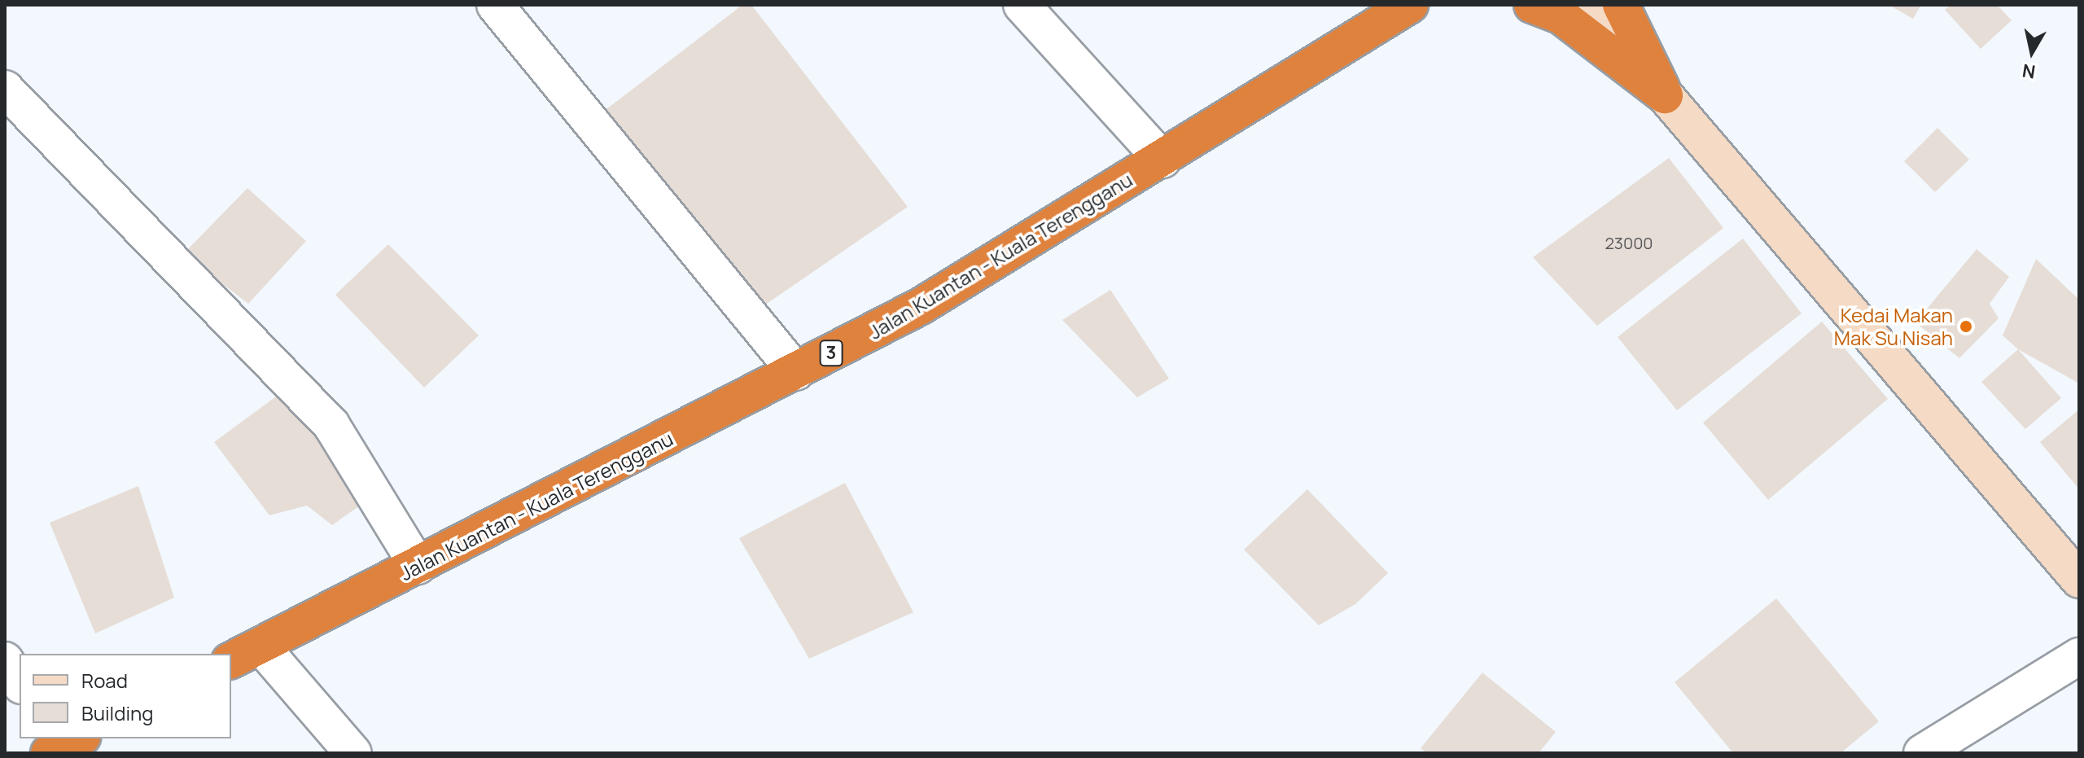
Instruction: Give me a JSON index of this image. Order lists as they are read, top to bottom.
{
  "streets": {
    "highway": ["Jalan Kuantan - Kuala Terengganu", "3"]
  },
  "places": ["Kedai Makan Mak Su Nisah"],
  "house_numbers": ["23000"],
  "legend": ["Road", "Building"],
  "north": "bottom"
}
